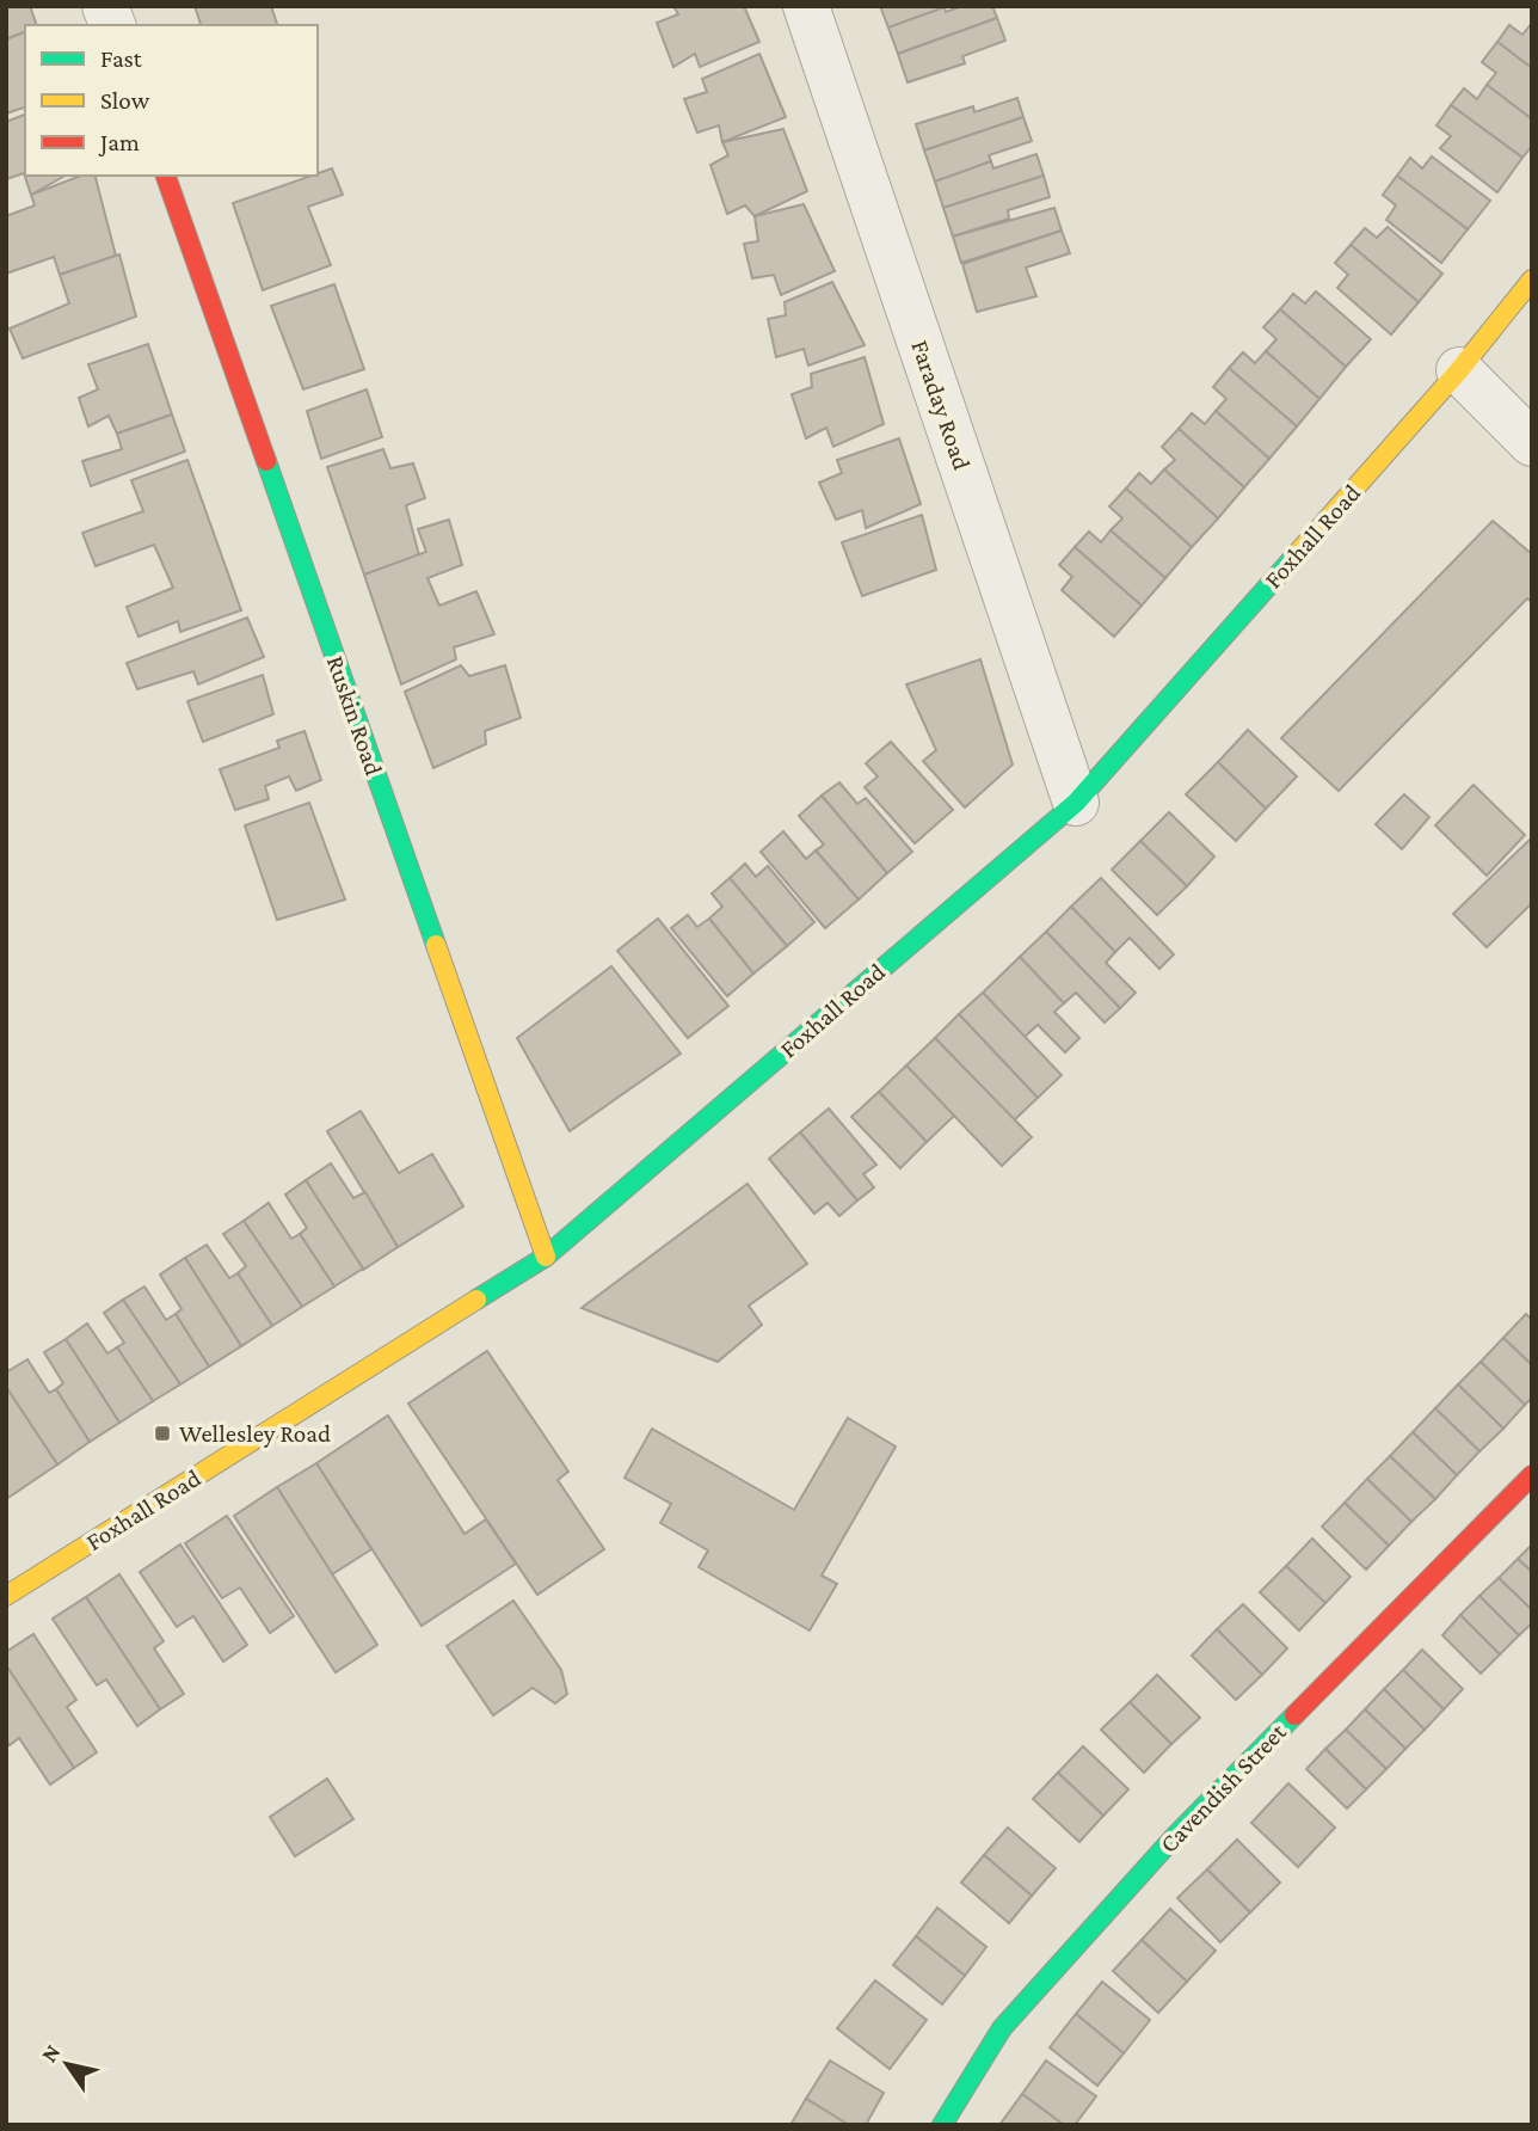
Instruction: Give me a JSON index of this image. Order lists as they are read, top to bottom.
{
  "streets": {
    "main road": ["Foxhall Road", "Ruskin Road", "Cavendish Street"],
    "street": ["Faraday Road"]
  },
  "crossings": [
    ["Faraday Road", "Foxhall Road"],
    ["Foxhall Road", "Ruskin Road"]
  ],
  "places": {
    "transit": ["Wellesley Road"]
  },
  "legend": ["Fast", "Slow", "Jam"],
  "north": "top left"
}
